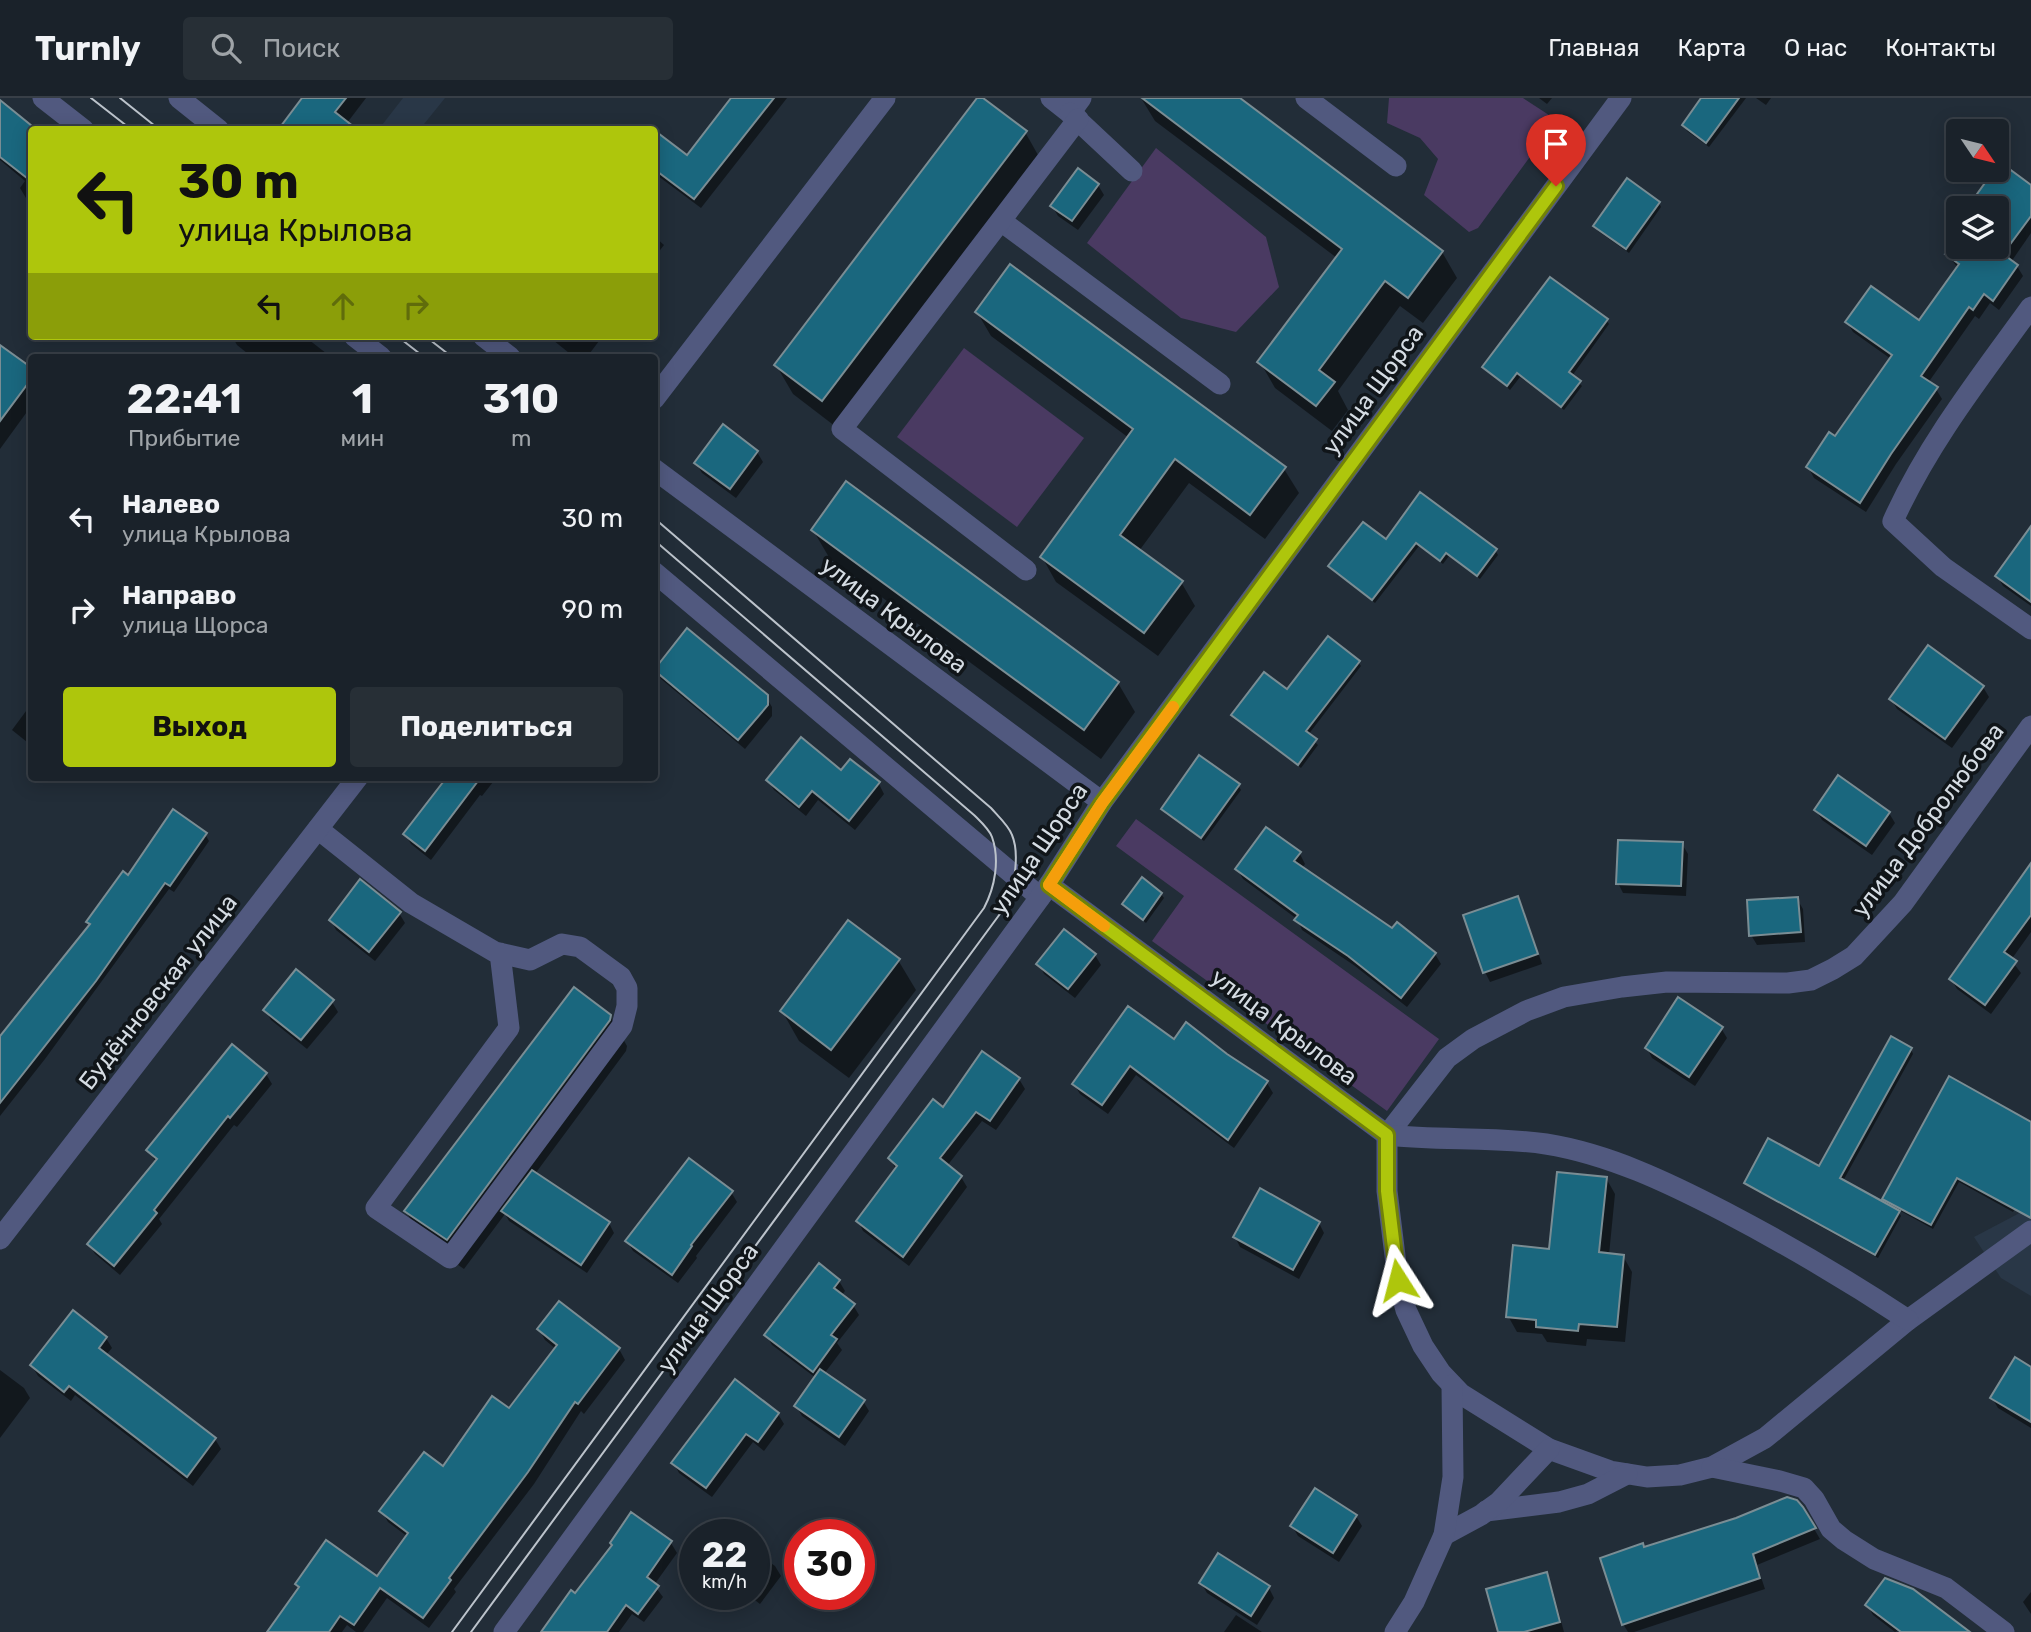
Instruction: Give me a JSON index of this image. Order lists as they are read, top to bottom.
{
  "streets": {
    "street": [
      "улица Щорса",
      "улица Крылова",
      "улица Добролюбова",
      "Будённовская улица"
    ]
  },
  "crossings": [
    ["улица Щорса", "улица Крылова"],
    ["улица Крылова", "улица Добролюбова"]
  ],
  "north": "bottom right",
  "page": {
    "header": "Turnly",
    "search": "Поиск",
    "nav": [
      "Главная",
      "Карта",
      "О нас",
      "Контакты"
    ],
    "turn": ["30 m", "улица Крылова"],
    "eta": [
      "22:41",
      "Прибытие",
      "1",
      "мин",
      "310",
      "m"
    ],
    "list": [
      {
        "name": "Налево",
        "note": "улица Крылова",
        "value": "30 m"
      },
      {
        "name": "Направо",
        "note": "улица Щорса",
        "value": "90 m"
      }
    ],
    "buttons": ["Выход", "Поделиться"],
    "speed": "22 km/h",
    "limit": "30"
  }
}
